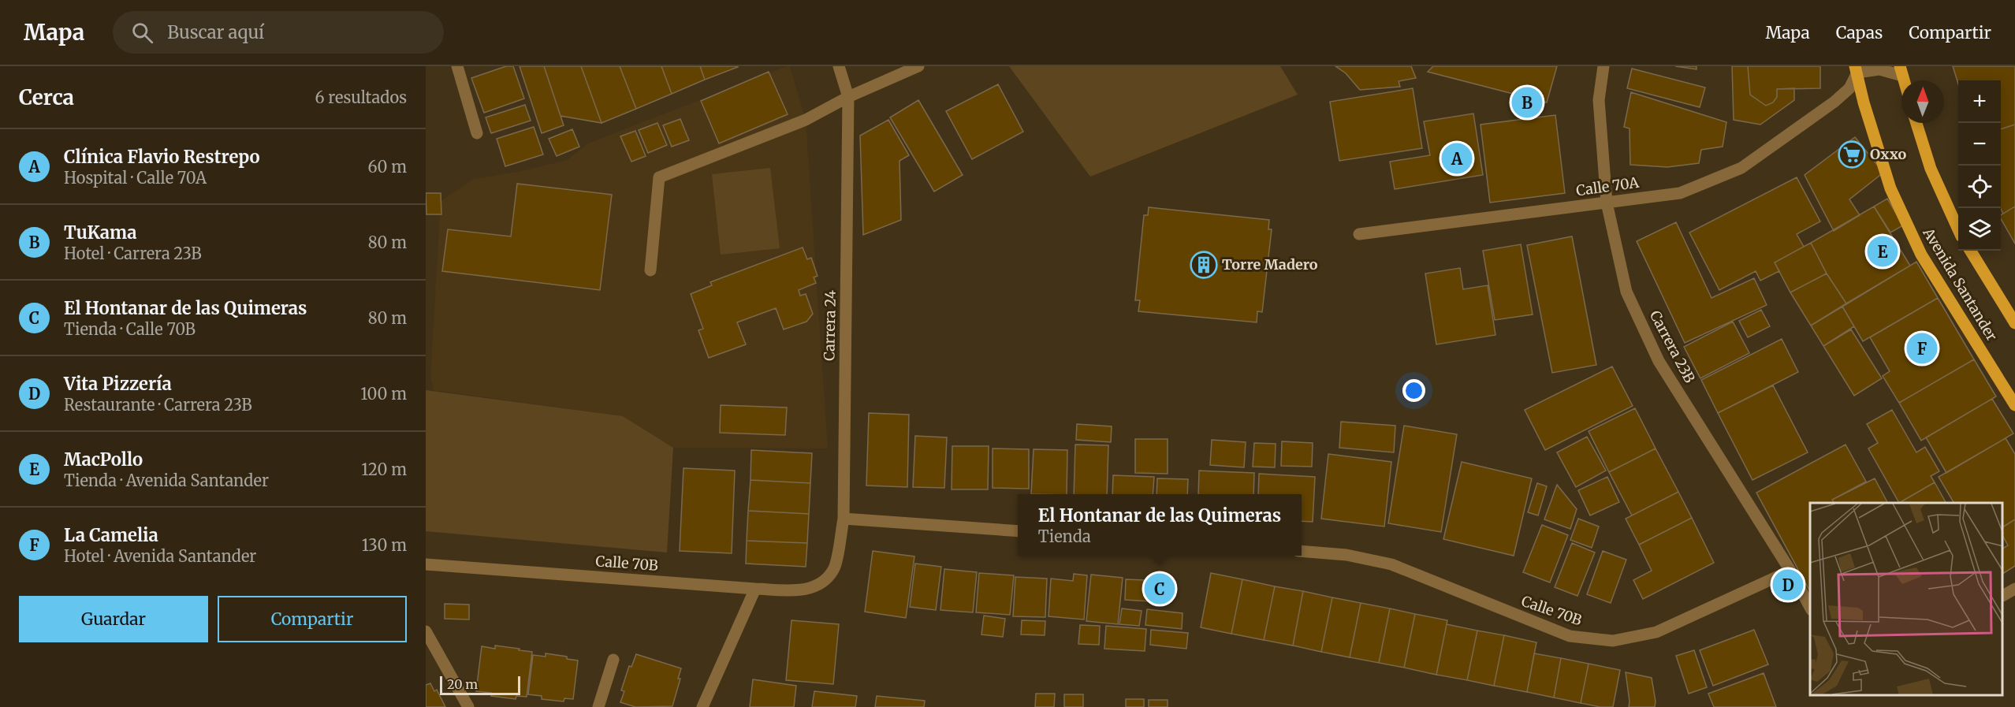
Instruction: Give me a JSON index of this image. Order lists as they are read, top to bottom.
{
  "streets": {
    "main road": ["Avenida Santander"],
    "street": [
      "Calle 70A",
      "Carrera 24",
      "Carrera 23B",
      "Calle 70B"
    ]
  },
  "crossings": [
    ["Calle 70A", "Avenida Santander"],
    ["Calle 70A", "Carrera 23B"],
    ["Carrera 24", "Calle 70B"],
    ["Carrera 23B", "Calle 70B"]
  ],
  "places": {
    "supermarket": ["Oxxo"],
    "building": ["Torre Madero"]
  },
  "scale_bar": "20 m",
  "north": "top",
  "page": {
    "header": "Mapa",
    "search": "Buscar aquí",
    "nav": ["Mapa", "Capas", "Compartir"],
    "heading": ["Cerca", "6 resultados"],
    "map_buttons": ["+", "−"],
    "pins": [
      "B",
      "A",
      "E",
      "F",
      "D",
      "C"
    ],
    "list": [
      {
        "mark": "A",
        "name": "Clínica Flavio Restrepo",
        "note": "Hospital · Calle 70A",
        "value": "60 m"
      },
      {
        "mark": "B",
        "name": "TuKama",
        "note": "Hotel · Carrera 23B",
        "value": "80 m"
      },
      {
        "mark": "C",
        "name": "El Hontanar de las Quimeras",
        "note": "Tienda · Calle 70B",
        "value": "80 m"
      },
      {
        "mark": "D",
        "name": "Vita Pizzería",
        "note": "Restaurante · Carrera 23B",
        "value": "100 m"
      },
      {
        "mark": "E",
        "name": "MacPollo",
        "note": "Tienda · Avenida Santander",
        "value": "120 m"
      },
      {
        "mark": "F",
        "name": "La Camelia",
        "note": "Hotel · Avenida Santander",
        "value": "130 m"
      }
    ],
    "popup": ["El Hontanar de las Quimeras", "Tienda"],
    "buttons": ["Guardar", "Compartir"],
    "scale": "20 m"
  }
}
